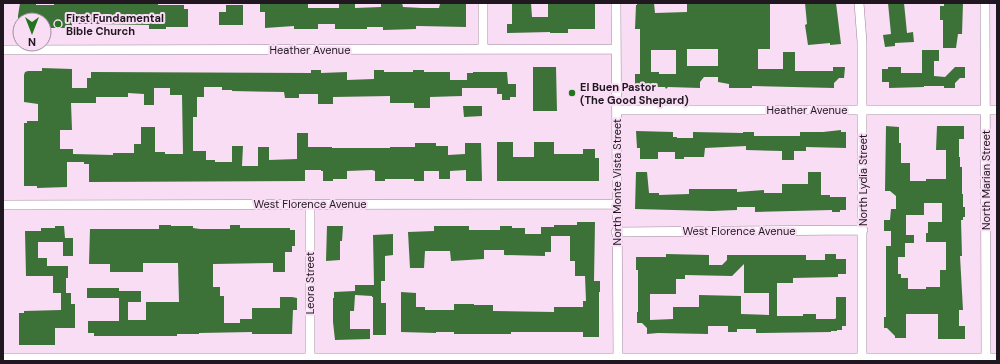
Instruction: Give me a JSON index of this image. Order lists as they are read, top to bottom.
{
  "streets": {
    "street": [
      "Heather Avenue",
      "North Lydia Street",
      "North Marian Street",
      "North Monte Vista Street",
      "West Florence Avenue",
      "Leora Street"
    ]
  },
  "crossings": [
    ["Heather Avenue", "North Lydia Street"],
    ["Heather Avenue", "North Marian Street"],
    ["Heather Avenue", "North Monte Vista Street"],
    ["North Lydia Street", "West Florence Avenue"],
    ["North Monte Vista Street", "West Florence Avenue"],
    ["West Florence Avenue", "Leora Street"]
  ],
  "places": ["First Fundamental Bible Church", "El Buen Pastor (The Good Shepard)"],
  "north": "bottom"
}
